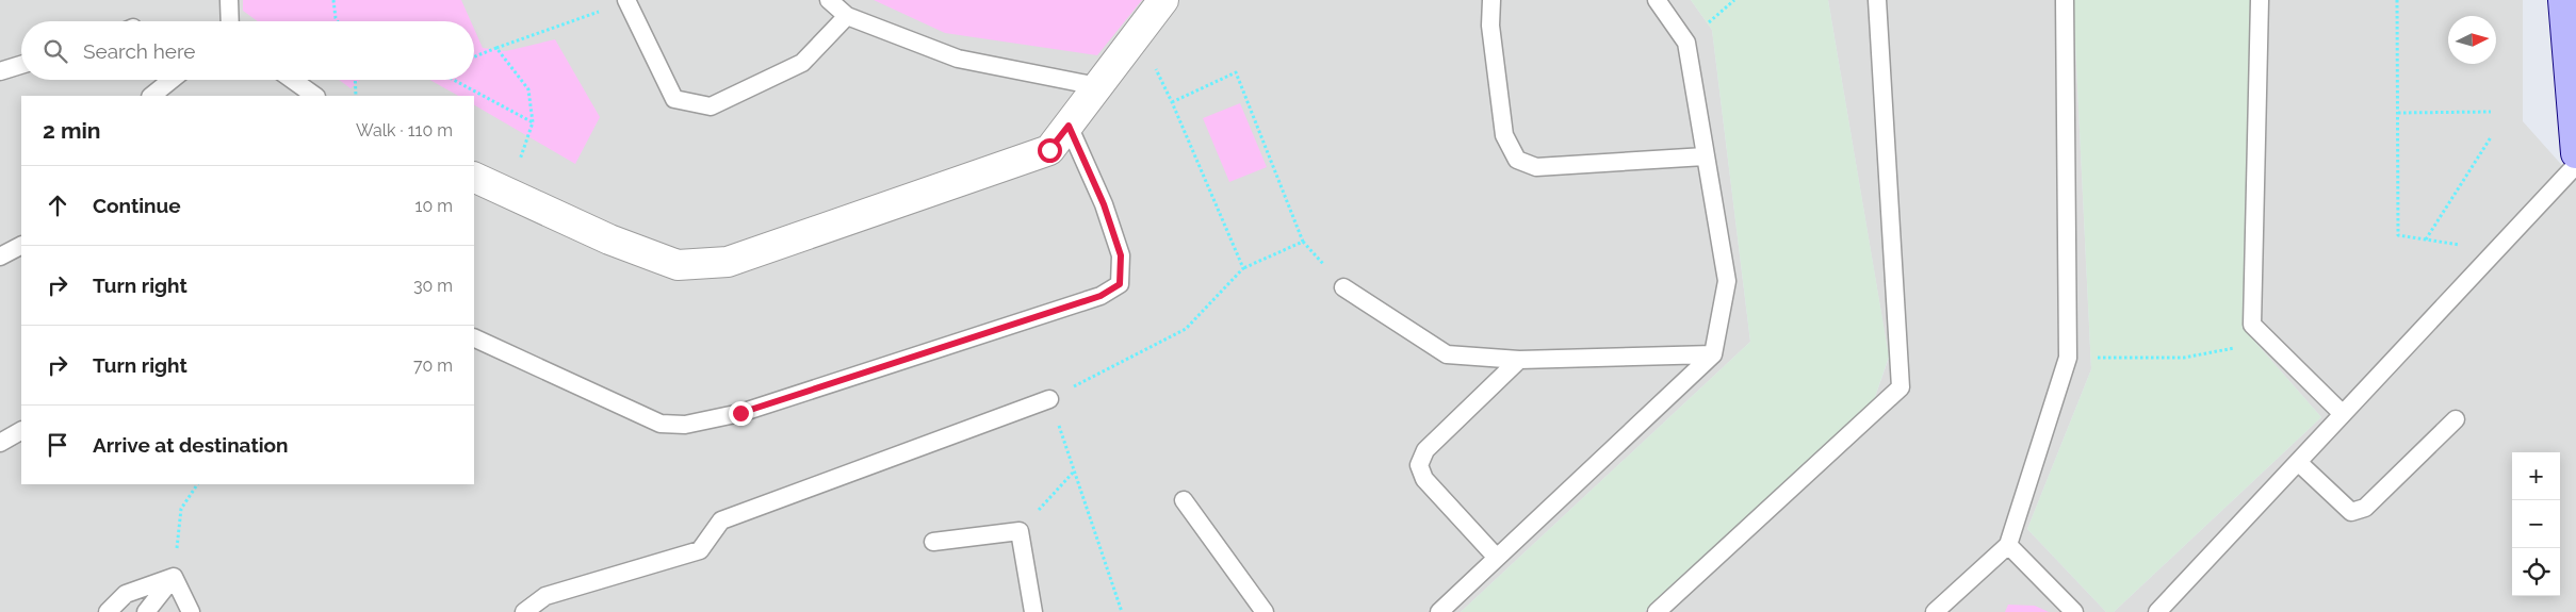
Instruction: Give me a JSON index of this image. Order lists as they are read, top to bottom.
{
  "north": "right",
  "page": {
    "search": "Search here",
    "heading": ["2 min", "Walk · 110 m"],
    "list": [
      ["Continue", "10 m"],
      ["Turn right", "30 m"],
      ["Turn right", "70 m"],
      "Arrive at destination"
    ],
    "map_buttons": ["+", "−"]
  }
}
